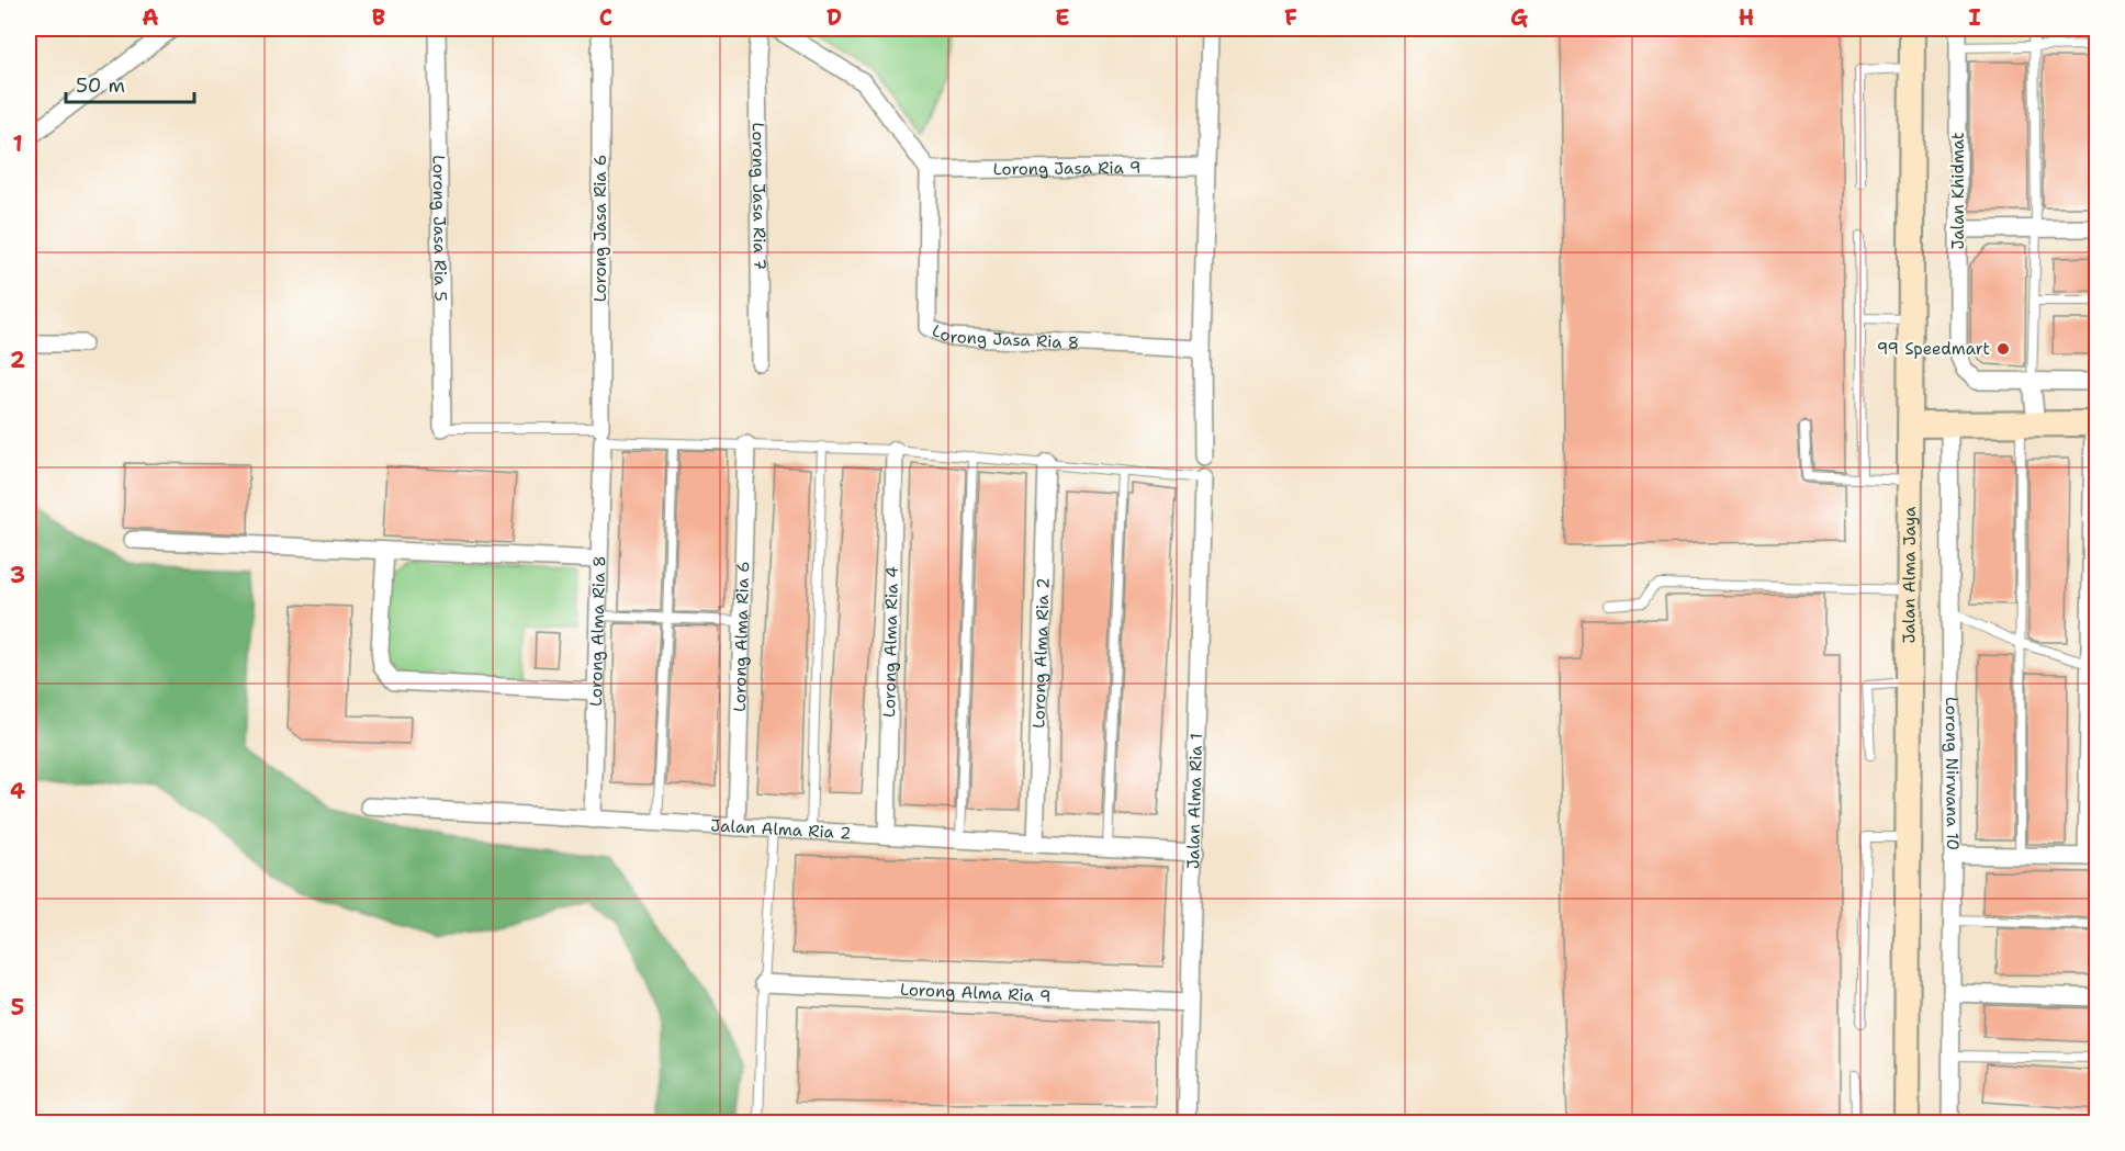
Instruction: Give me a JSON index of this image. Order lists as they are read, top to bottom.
{
  "streets": {
    "street": [
      "Lorong Jasa Ria 9",
      "Jalan Khidmat",
      "Lorong Jasa Ria 7",
      "Lorong Jasa Ria 5",
      "Lorong Jasa Ria 6",
      "Lorong Jasa Ria 8",
      "Jalan Alma Jaya",
      "Lorong Alma Ria 8",
      "Lorong Alma Ria 6",
      "Lorong Alma Ria 4",
      "Lorong Alma Ria 2",
      "Lorong Nirwana 10",
      "Jalan Alma Ria 1",
      "Jalan Alma Ria 2",
      "Lorong Alma Ria 9"
    ]
  },
  "crossings": [
    ["Lorong Jasa Ria 9", "Lorong Jasa Ria 8"],
    ["Lorong Jasa Ria 6", "Lorong Alma Ria 8"],
    ["Lorong Alma Ria 8", "Jalan Alma Ria 2"],
    ["Lorong Alma Ria 6", "Jalan Alma Ria 2"],
    ["Lorong Alma Ria 4", "Jalan Alma Ria 2"],
    ["Lorong Alma Ria 2", "Jalan Alma Ria 2"],
    ["Jalan Alma Ria 1", "Jalan Alma Ria 2"],
    ["Jalan Alma Ria 1", "Lorong Alma Ria 9"]
  ],
  "places": ["99 Speedmart"],
  "scale_bar": "50 m",
  "grid": {
    "columns": [
      "A",
      "B",
      "C",
      "D",
      "E",
      "F",
      "G",
      "H",
      "I"
    ],
    "rows": [
      "1",
      "2",
      "3",
      "4",
      "5"
    ]
  }
}
